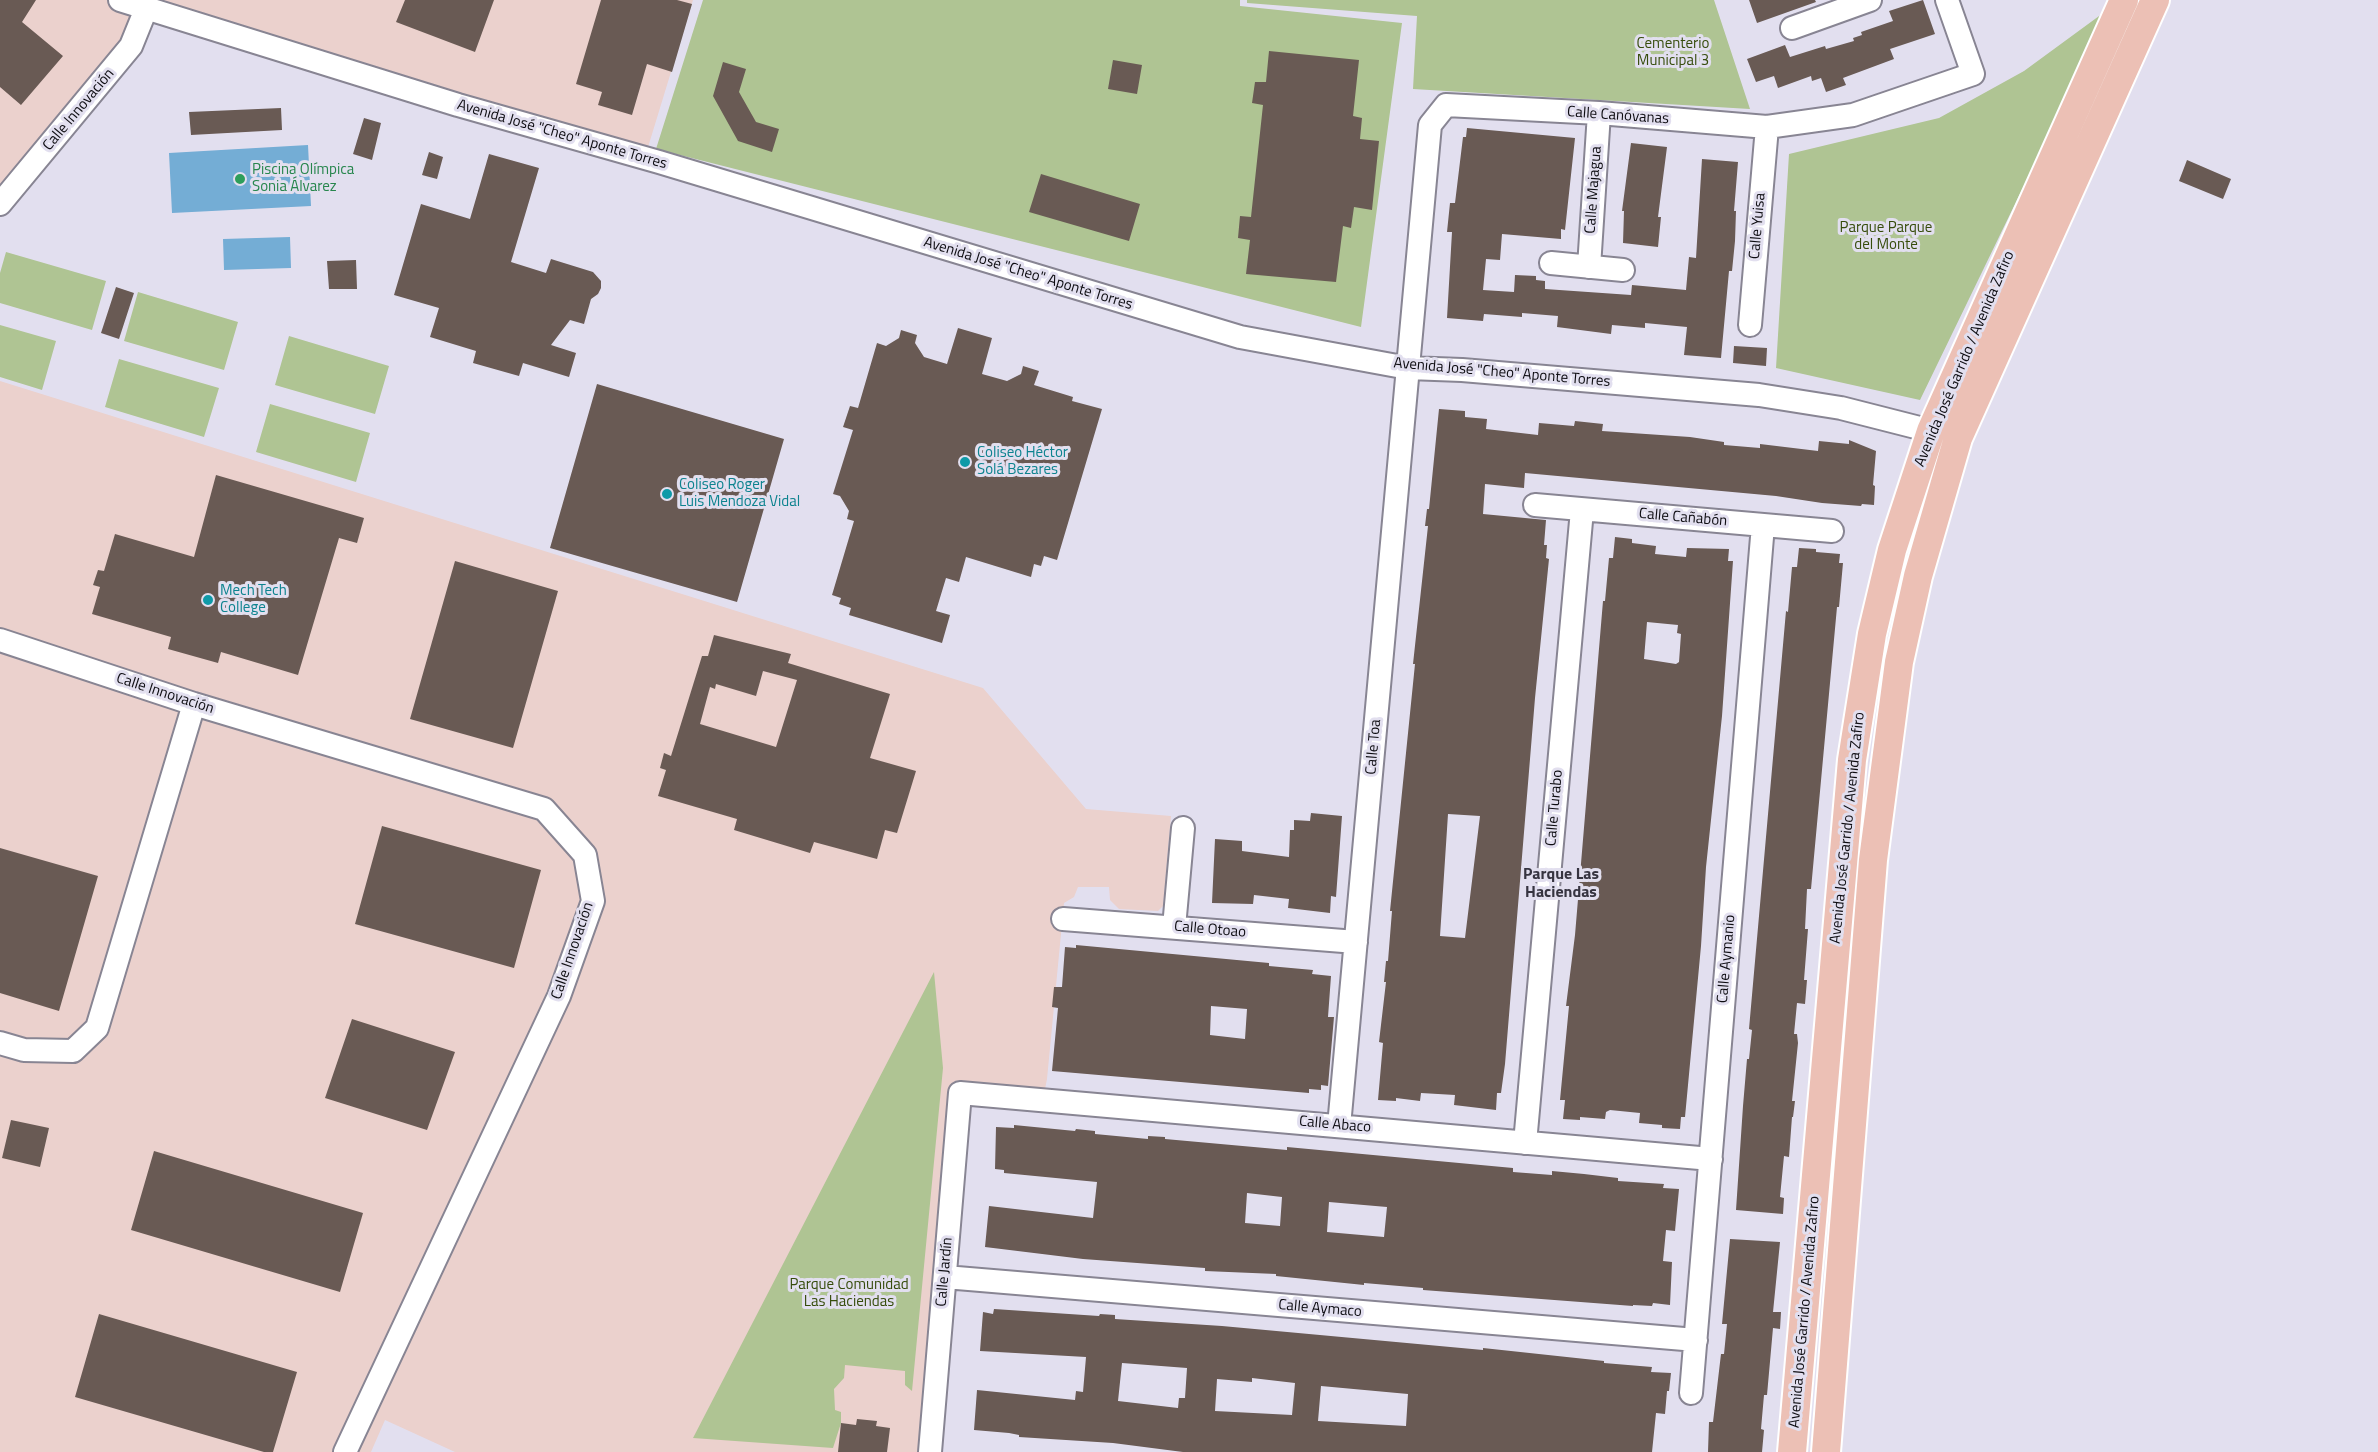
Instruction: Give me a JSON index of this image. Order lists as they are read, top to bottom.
{
  "streets": {
    "main road": ["Avenida José Garrido / Avenida Zafiro"],
    "street": [
      "Calle Innovación",
      "Calle Canóvanas",
      "Avenida José \"Cheo\" Aponte Torres",
      "Calle Majagua",
      "Calle Yuisa",
      "Calle Cañabón",
      "Calle Toa",
      "Calle Turabo",
      "Calle Otoao",
      "Calle Aymanio",
      "Calle Abaco",
      "Calle Jardín",
      "Calle Aymaco"
    ]
  },
  "crossings": [
    ["Calle Innovación", "Avenida José \"Cheo\" Aponte Torres"],
    ["Calle Canóvanas", "Avenida José \"Cheo\" Aponte Torres"],
    ["Calle Canóvanas", "Calle Majagua"],
    ["Calle Canóvanas", "Calle Yuisa"],
    ["Calle Canóvanas", "Calle Toa"],
    ["Avenida José \"Cheo\" Aponte Torres", "Avenida José Garrido / Avenida Zafiro"],
    ["Avenida José \"Cheo\" Aponte Torres", "Calle Toa"],
    ["Calle Cañabón", "Calle Turabo"],
    ["Calle Cañabón", "Calle Aymanio"],
    ["Calle Toa", "Calle Otoao"],
    ["Calle Toa", "Calle Abaco"],
    ["Calle Turabo", "Calle Abaco"],
    ["Calle Aymanio", "Calle Abaco"],
    ["Calle Aymanio", "Calle Aymaco"],
    ["Calle Abaco", "Calle Jardín"],
    ["Calle Jardín", "Calle Aymaco"]
  ],
  "districts": ["Parque Las Haciendas"],
  "parks": ["Cementerio Municipal 3", "Parque Parque del Monte", "Parque Comunidad Las Haciendas"],
  "places": [
    "Piscina Olímpica Sonia Álvarez",
    "Coliseo Héctor Solá Bezares",
    "Coliseo Roger Luis Mendoza Vidal",
    "Mech Tech College"
  ]
}
